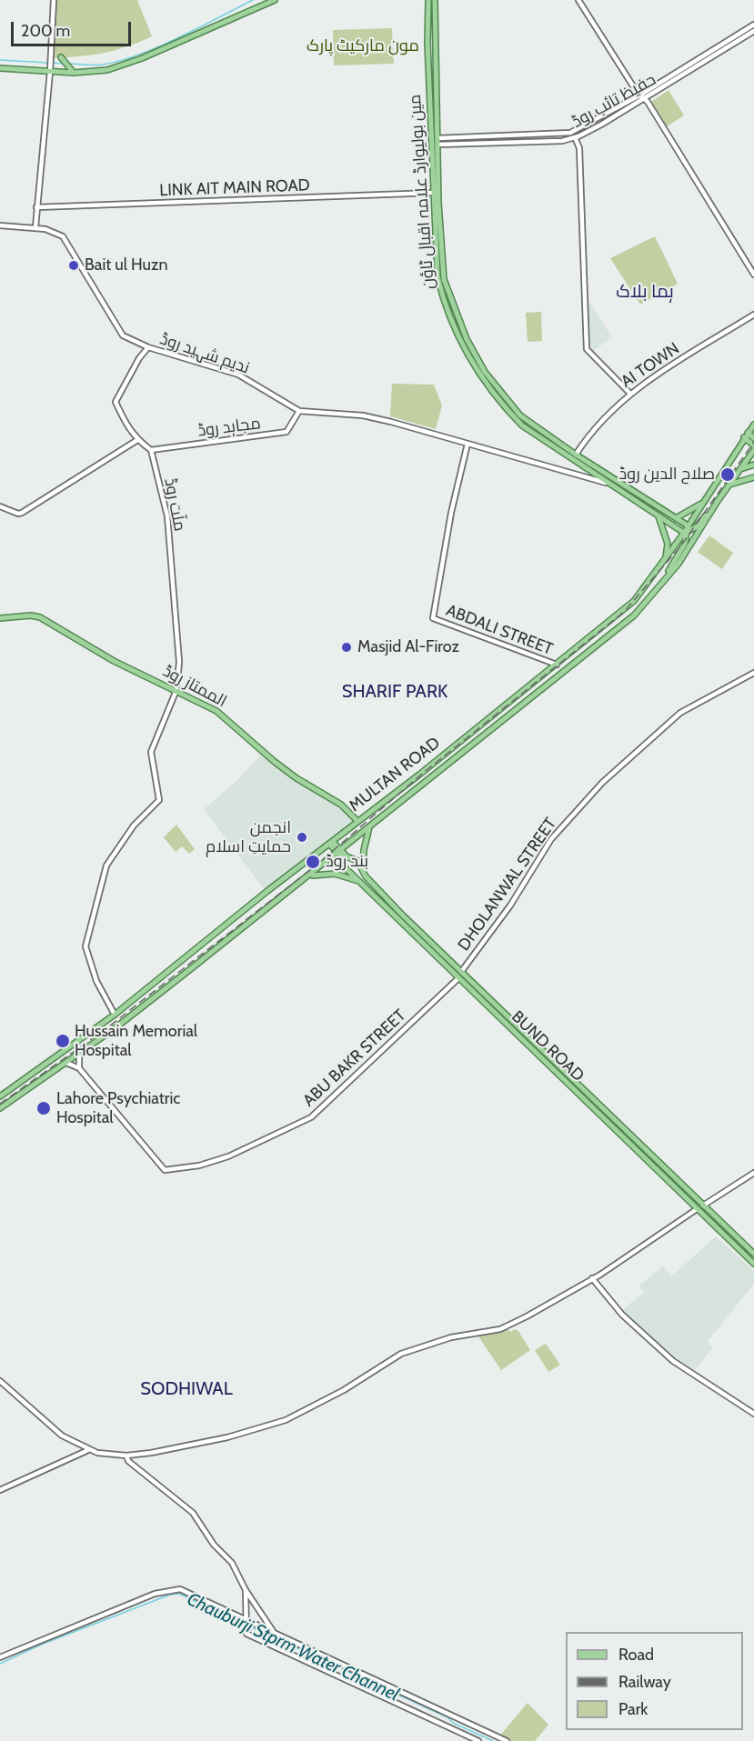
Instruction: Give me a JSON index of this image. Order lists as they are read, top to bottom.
{
  "streets": {
    "main road": [
      "مین بولیوارڈ علامہ اقبال ٹاؤن",
      "الممتاز روڈ",
      "MULTAN ROAD",
      "BUND ROAD"
    ],
    "street": [
      "حفیظ تائب روڈ",
      "LINK AIT MAIN ROAD",
      "ندیم شہید روڈ",
      "AI TOWN",
      "مجاہد روڈ",
      "ملّت روڈ",
      "ABDALI STREET",
      "DHOLANWAL STREET",
      "ABU BAKR STREET"
    ]
  },
  "crossings": [
    ["حفیظ تائب روڈ", "مین بولیوارڈ علامہ اقبال ٹاؤن"],
    ["LINK AIT MAIN ROAD", "مین بولیوارڈ علامہ اقبال ٹاؤن"],
    ["مین بولیوارڈ علامہ اقبال ٹاؤن", "ندیم شہید روڈ"],
    ["مین بولیوارڈ علامہ اقبال ٹاؤن", "AI TOWN"],
    ["مین بولیوارڈ علامہ اقبال ٹاؤن", "MULTAN ROAD"],
    ["ندیم شہید روڈ", "مجاہد روڈ"],
    ["ندیم شہید روڈ", "ABDALI STREET"],
    ["مجاہد روڈ", "ملّت روڈ"],
    ["ملّت روڈ", "الممتاز روڈ"],
    ["ملّت روڈ", "MULTAN ROAD"],
    ["ABDALI STREET", "MULTAN ROAD"],
    ["الممتاز روڈ", "MULTAN ROAD"],
    ["MULTAN ROAD", "BUND ROAD"],
    ["DHOLANWAL STREET", "BUND ROAD"],
    ["BUND ROAD", "ABU BAKR STREET"]
  ],
  "districts": ["ہما بلاک", "SHARIF PARK", "SODHIWAL"],
  "water": ["Chauburji Stprm Water Channel"],
  "parks": ["مون مارکیٹ پارک"],
  "places": [
    "Bait ul Huzn",
    "صلاح الدین روڈ",
    "Masjid Al-Firoz",
    "انجمن حمایتِ اسلام",
    "بند روڈ",
    "Hussain Memorial Hospital",
    "Lahore Psychiatric Hospital"
  ],
  "legend": ["Road", "Railway", "Park"],
  "scale_bar": "200 m"
}
